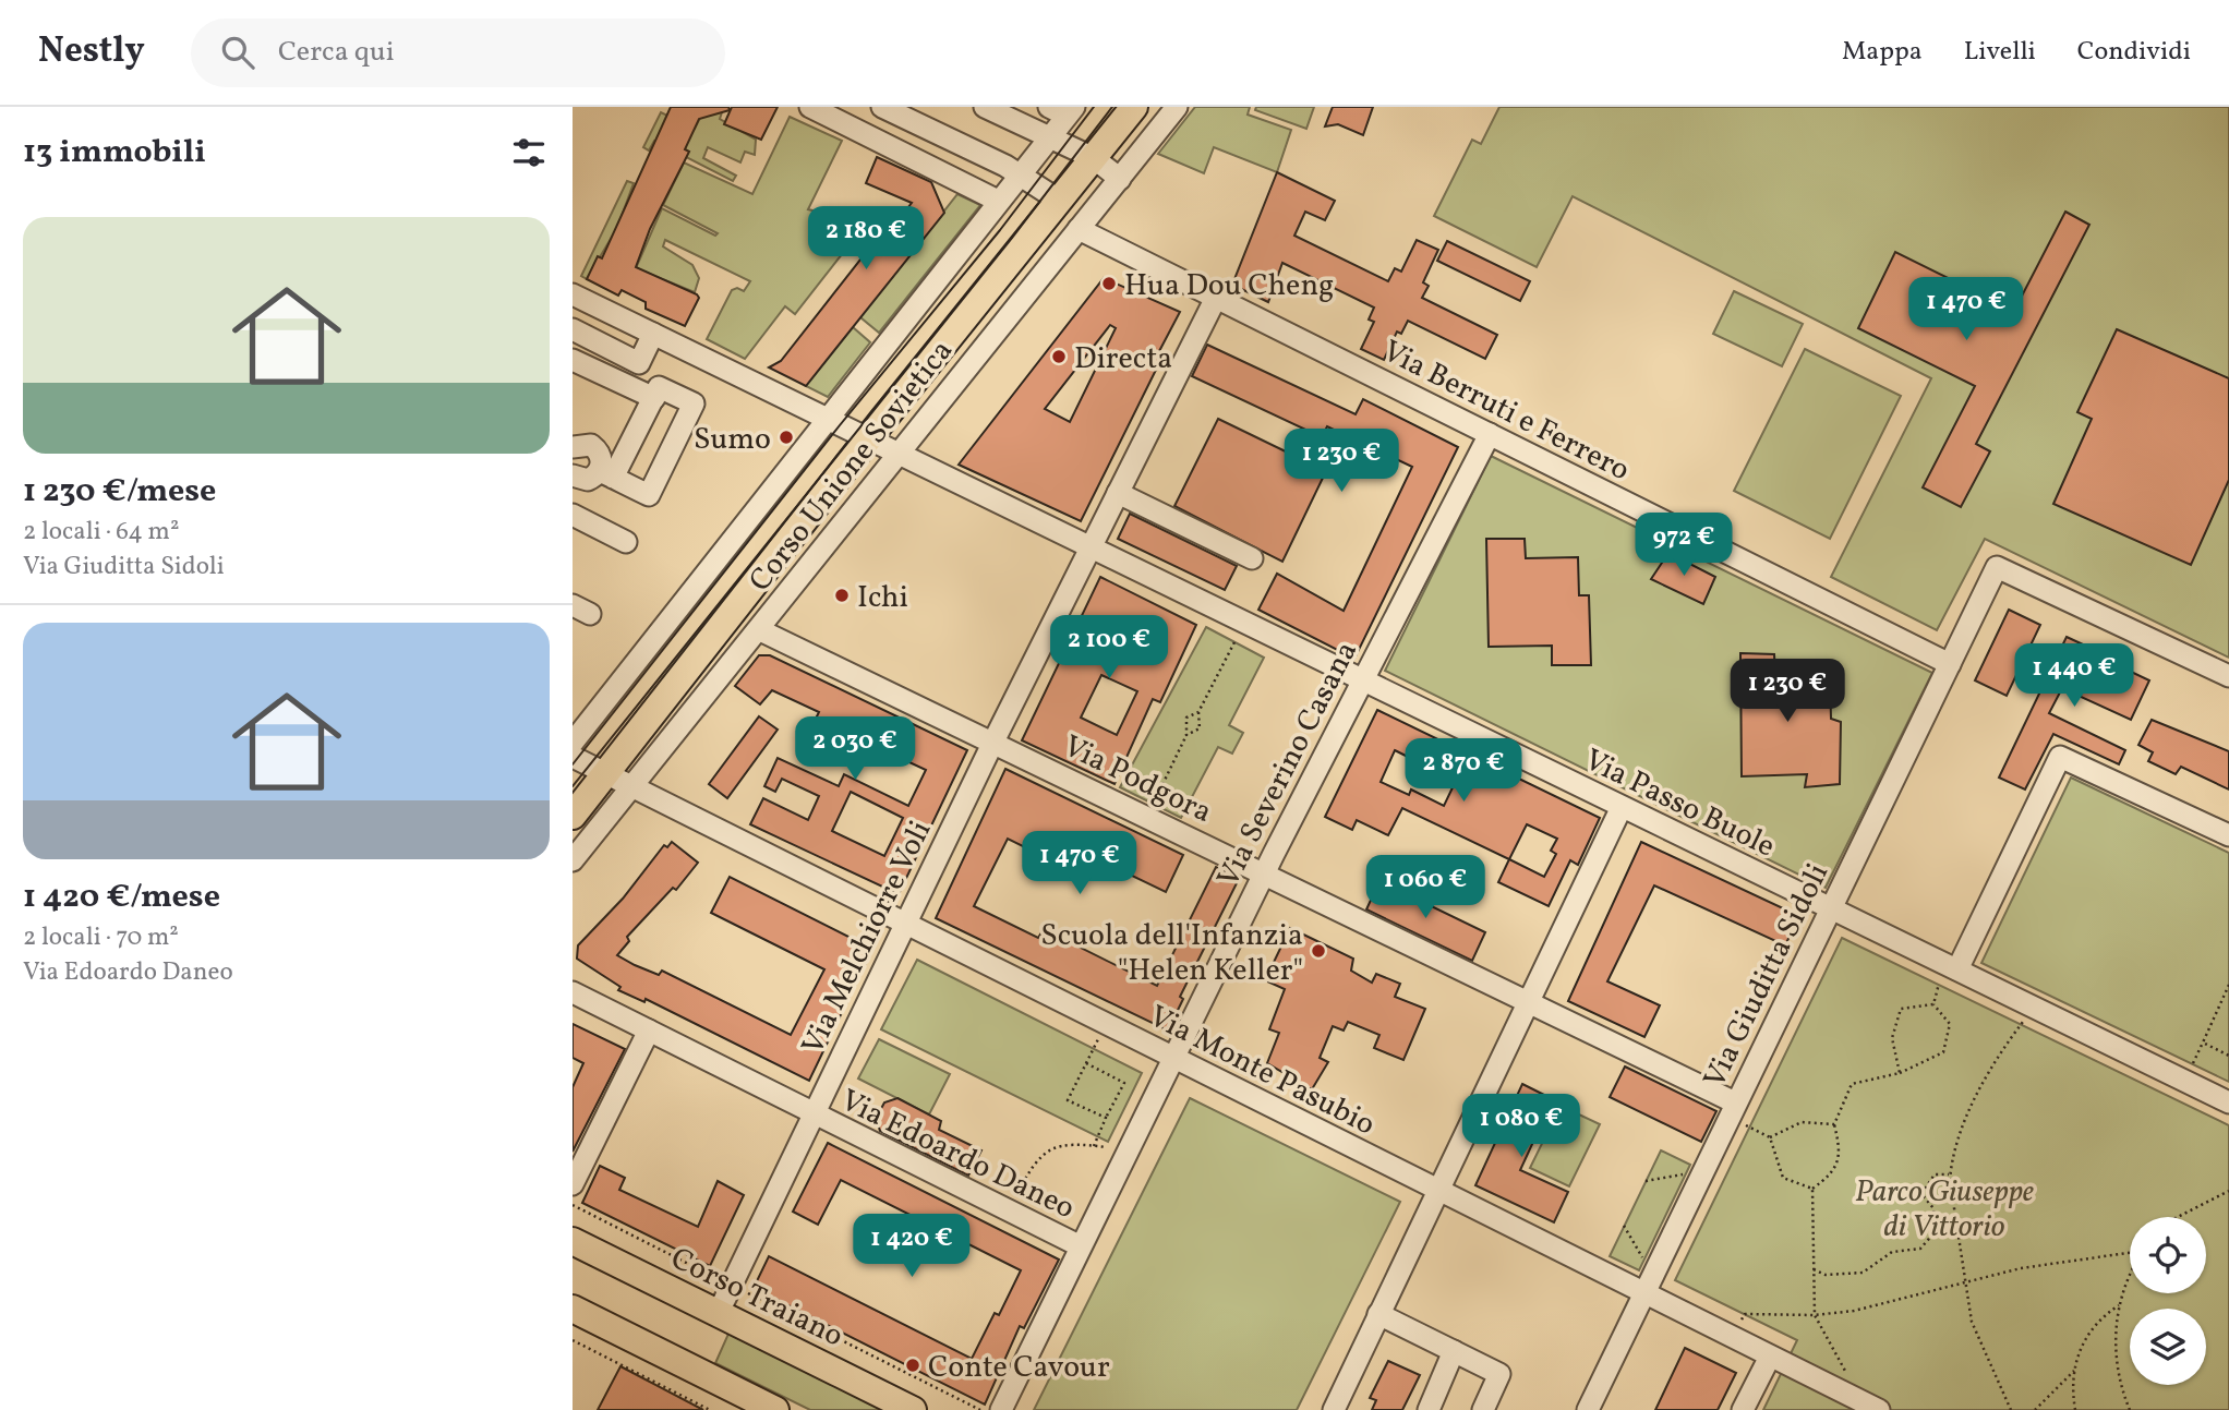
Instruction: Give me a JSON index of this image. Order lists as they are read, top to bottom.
{
  "streets": {
    "main road": ["Corso Unione Sovietica", "Corso Traiano"],
    "street": [
      "Via Berruti e Ferrero",
      "Via Severino Casana",
      "Via Podgora",
      "Via Passo Buole",
      "Via Melchiorre Voli",
      "Via Giuditta Sidoli",
      "Via Monte Pasubio",
      "Via Edoardo Daneo"
    ]
  },
  "crossings": [
    ["Via Berruti e Ferrero", "Corso Unione Sovietica"],
    ["Via Berruti e Ferrero", "Via Severino Casana"],
    ["Via Berruti e Ferrero", "Via Giuditta Sidoli"],
    ["Corso Unione Sovietica", "Via Podgora"],
    ["Corso Unione Sovietica", "Via Passo Buole"],
    ["Corso Unione Sovietica", "Via Monte Pasubio"],
    ["Via Severino Casana", "Via Podgora"],
    ["Via Severino Casana", "Via Passo Buole"],
    ["Via Severino Casana", "Via Monte Pasubio"],
    ["Via Severino Casana", "Via Edoardo Daneo"],
    ["Via Podgora", "Via Melchiorre Voli"],
    ["Via Podgora", "Via Giuditta Sidoli"],
    ["Via Passo Buole", "Via Melchiorre Voli"],
    ["Via Passo Buole", "Via Giuditta Sidoli"],
    ["Via Melchiorre Voli", "Via Monte Pasubio"],
    ["Via Melchiorre Voli", "Via Edoardo Daneo"],
    ["Via Melchiorre Voli", "Corso Traiano"],
    ["Via Giuditta Sidoli", "Via Monte Pasubio"]
  ],
  "parks": ["Parco Giuseppe di Vittorio"],
  "places": [
    "Hua Dou Cheng",
    "Directa",
    "Sumo",
    "Ichi",
    "Scuola dell'Infanzia \"Helen Keller\"",
    "Conte Cavour"
  ],
  "page": {
    "header": "Nestly",
    "search": "Cerca qui",
    "nav": ["Mappa", "Livelli", "Condividi"],
    "heading": "13 immobili",
    "list": [
      {
        "name": "1 230 €/mese",
        "note": "2 locali · 64 m² · Via Giuditta Sidoli"
      },
      {
        "name": "1 420 €/mese",
        "note": "2 locali · 70 m² · Via Edoardo Daneo"
      }
    ],
    "price": [
      "2 180 €",
      "1 470 €",
      "1 230 €",
      "972 €",
      "2 100 €",
      "1 440 €",
      "1 230 €",
      "2 030 €",
      "2 870 €",
      "1 470 €",
      "1 060 €",
      "1 080 €",
      "1 420 €"
    ]
  }
}
